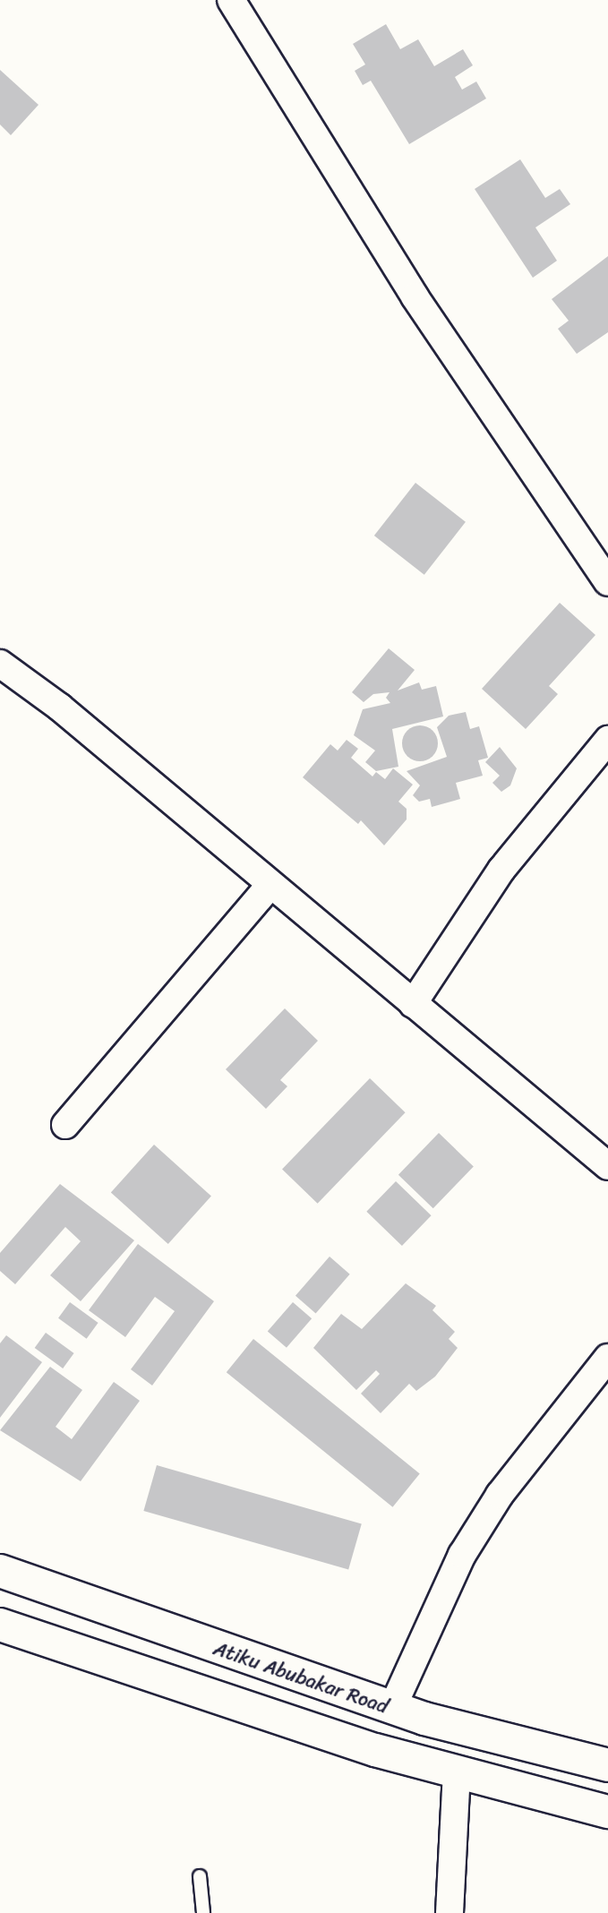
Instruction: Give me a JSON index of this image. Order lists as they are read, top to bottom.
{
  "streets": {
    "street": ["Atiku Abubakar Road"]
  }
}
